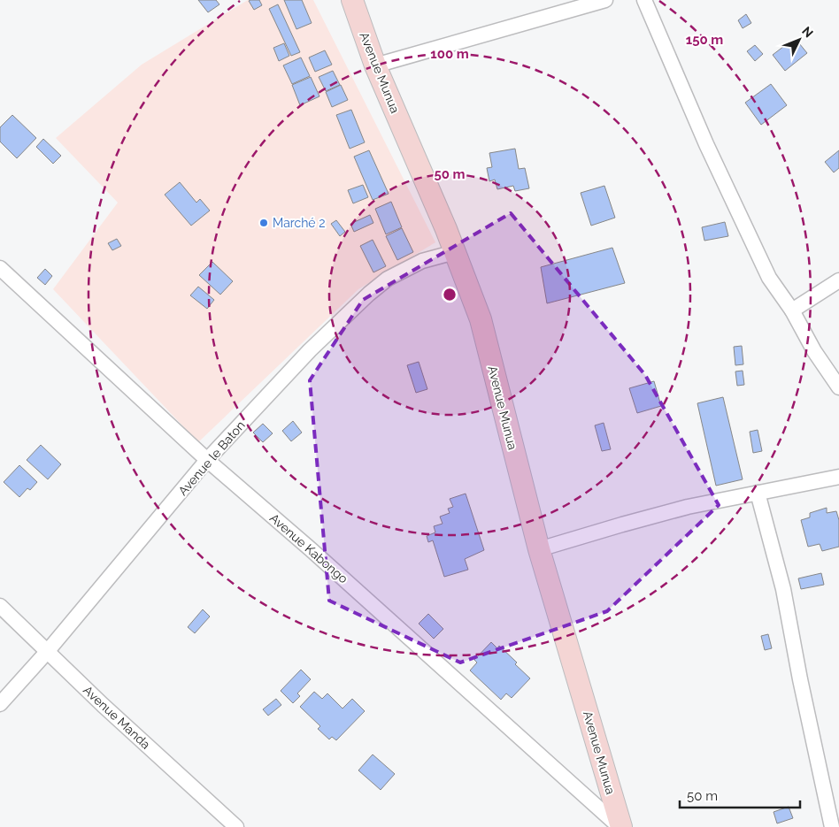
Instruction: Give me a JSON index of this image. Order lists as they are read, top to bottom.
{
  "streets": {
    "main road": ["Avenue Munua"],
    "street": ["Avenue le Baton", "Avenue Kabongo", "Avenue Manda"]
  },
  "crossings": [
    ["Avenue Munua", "Avenue le Baton"],
    ["Avenue Munua", "Avenue Kabongo"],
    ["Avenue le Baton", "Avenue Kabongo"],
    ["Avenue le Baton", "Avenue Manda"]
  ],
  "places": ["Marché 2"],
  "scale_bar": "50 m",
  "north": "top right",
  "rings": ["150 m", "100 m", "50 m"]
}
